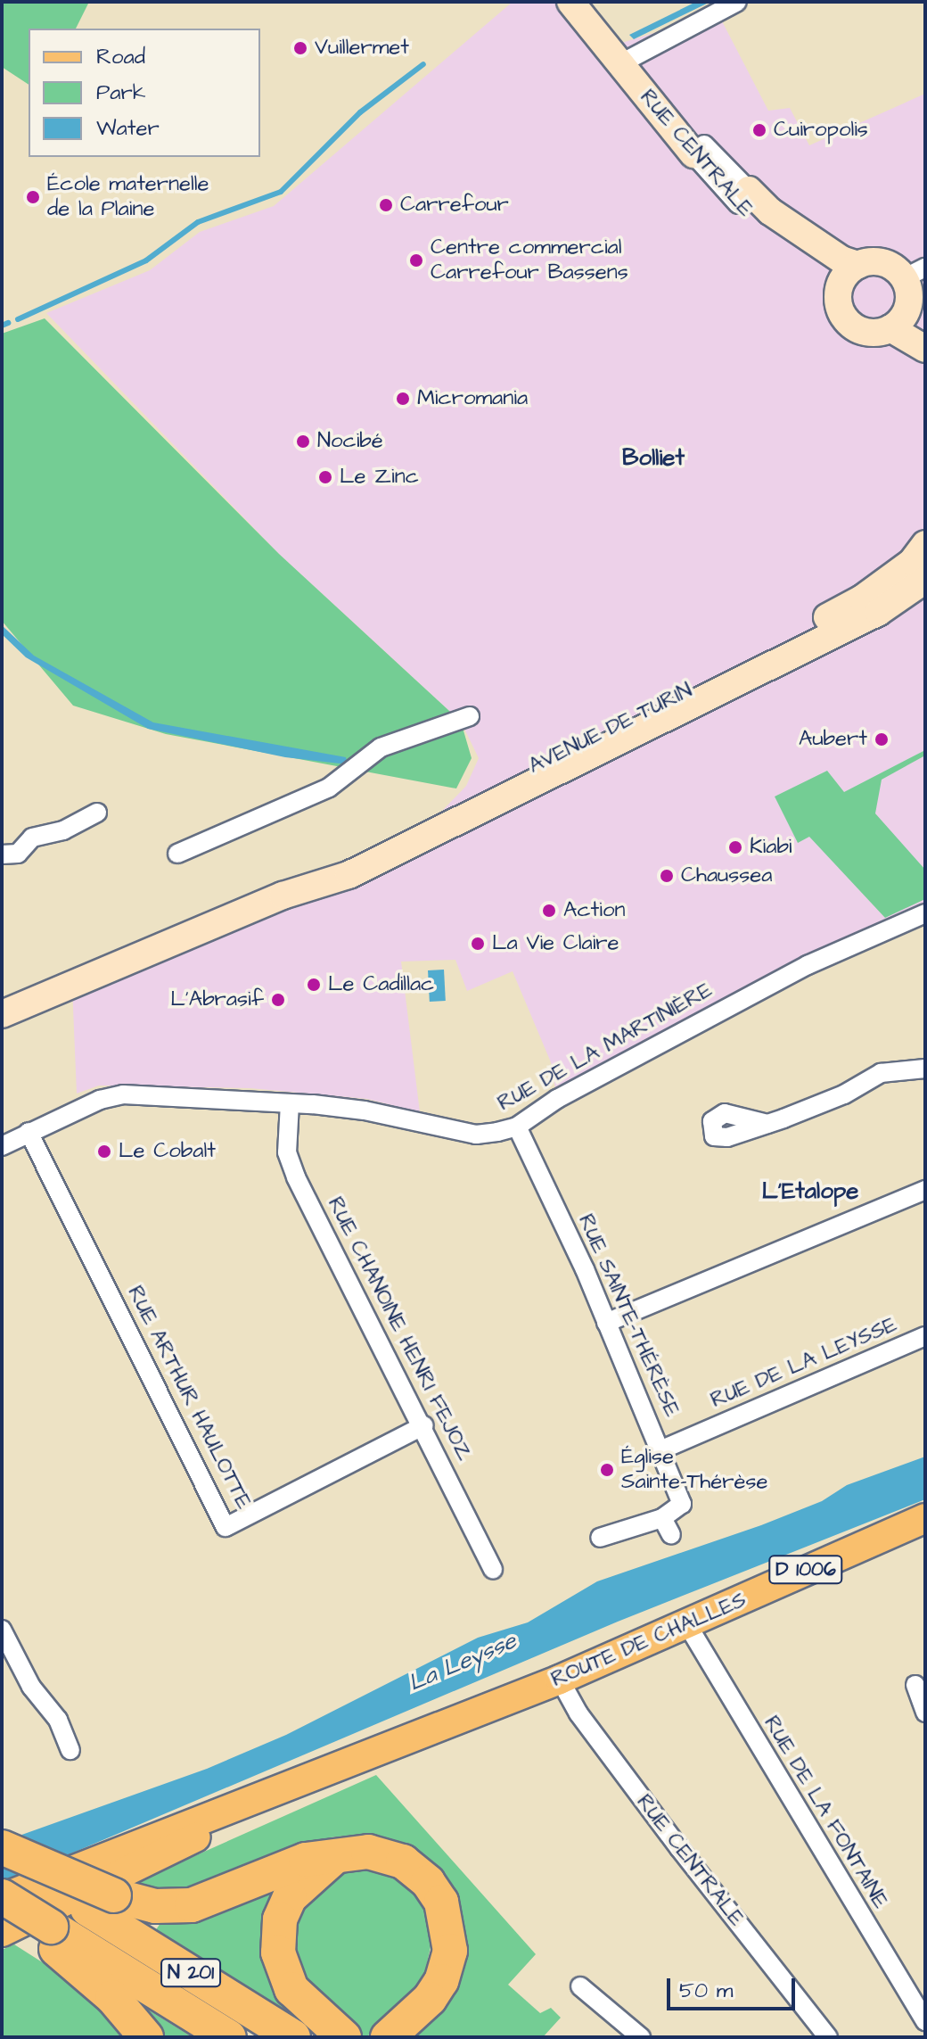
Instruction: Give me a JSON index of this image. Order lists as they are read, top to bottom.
{
  "streets": {
    "highway": ["N 201"],
    "main road": [
      "RUE CENTRALE",
      "AVENUE DE TURIN",
      "D 1006",
      "ROUTE DE CHALLES"
    ],
    "street": [
      "RUE DE LA MARTINIÈRE",
      "RUE SAINTE-THÉRÈSE",
      "RUE CHANOINE HENRI FEJOZ",
      "RUE DE LA LEYSSE",
      "RUE ARTHUR HAULOTTE",
      "RUE DE LA FONTAINE"
    ]
  },
  "crossings": [
    ["RUE CENTRALE", "ROUTE DE CHALLES"],
    ["RUE DE LA MARTINIÈRE", "RUE SAINTE-THÉRÈSE"],
    ["RUE DE LA MARTINIÈRE", "RUE CHANOINE HENRI FEJOZ"],
    ["RUE DE LA MARTINIÈRE", "RUE ARTHUR HAULOTTE"],
    ["RUE SAINTE-THÉRÈSE", "RUE DE LA LEYSSE"],
    ["RUE CHANOINE HENRI FEJOZ", "RUE ARTHUR HAULOTTE"],
    ["ROUTE DE CHALLES", "RUE DE LA FONTAINE"]
  ],
  "districts": ["Bolliet", "L'Etalope"],
  "water": ["La Leysse"],
  "places": [
    "Vuillermet",
    "Cuiropolis",
    "École maternelle de la Plaine",
    "Carrefour",
    "Centre commercial Carrefour Bassens",
    "Micromania",
    "Nocibé",
    "Le Zinc",
    "Aubert",
    "Kiabi",
    "Chaussea",
    "Action",
    "La Vie Claire",
    "Le Cadillac",
    "L'Abrasif",
    "Le Cobalt",
    "Église Sainte-Thérèse"
  ],
  "legend": ["Road", "Park", "Water"],
  "scale_bar": "50 m"
}
